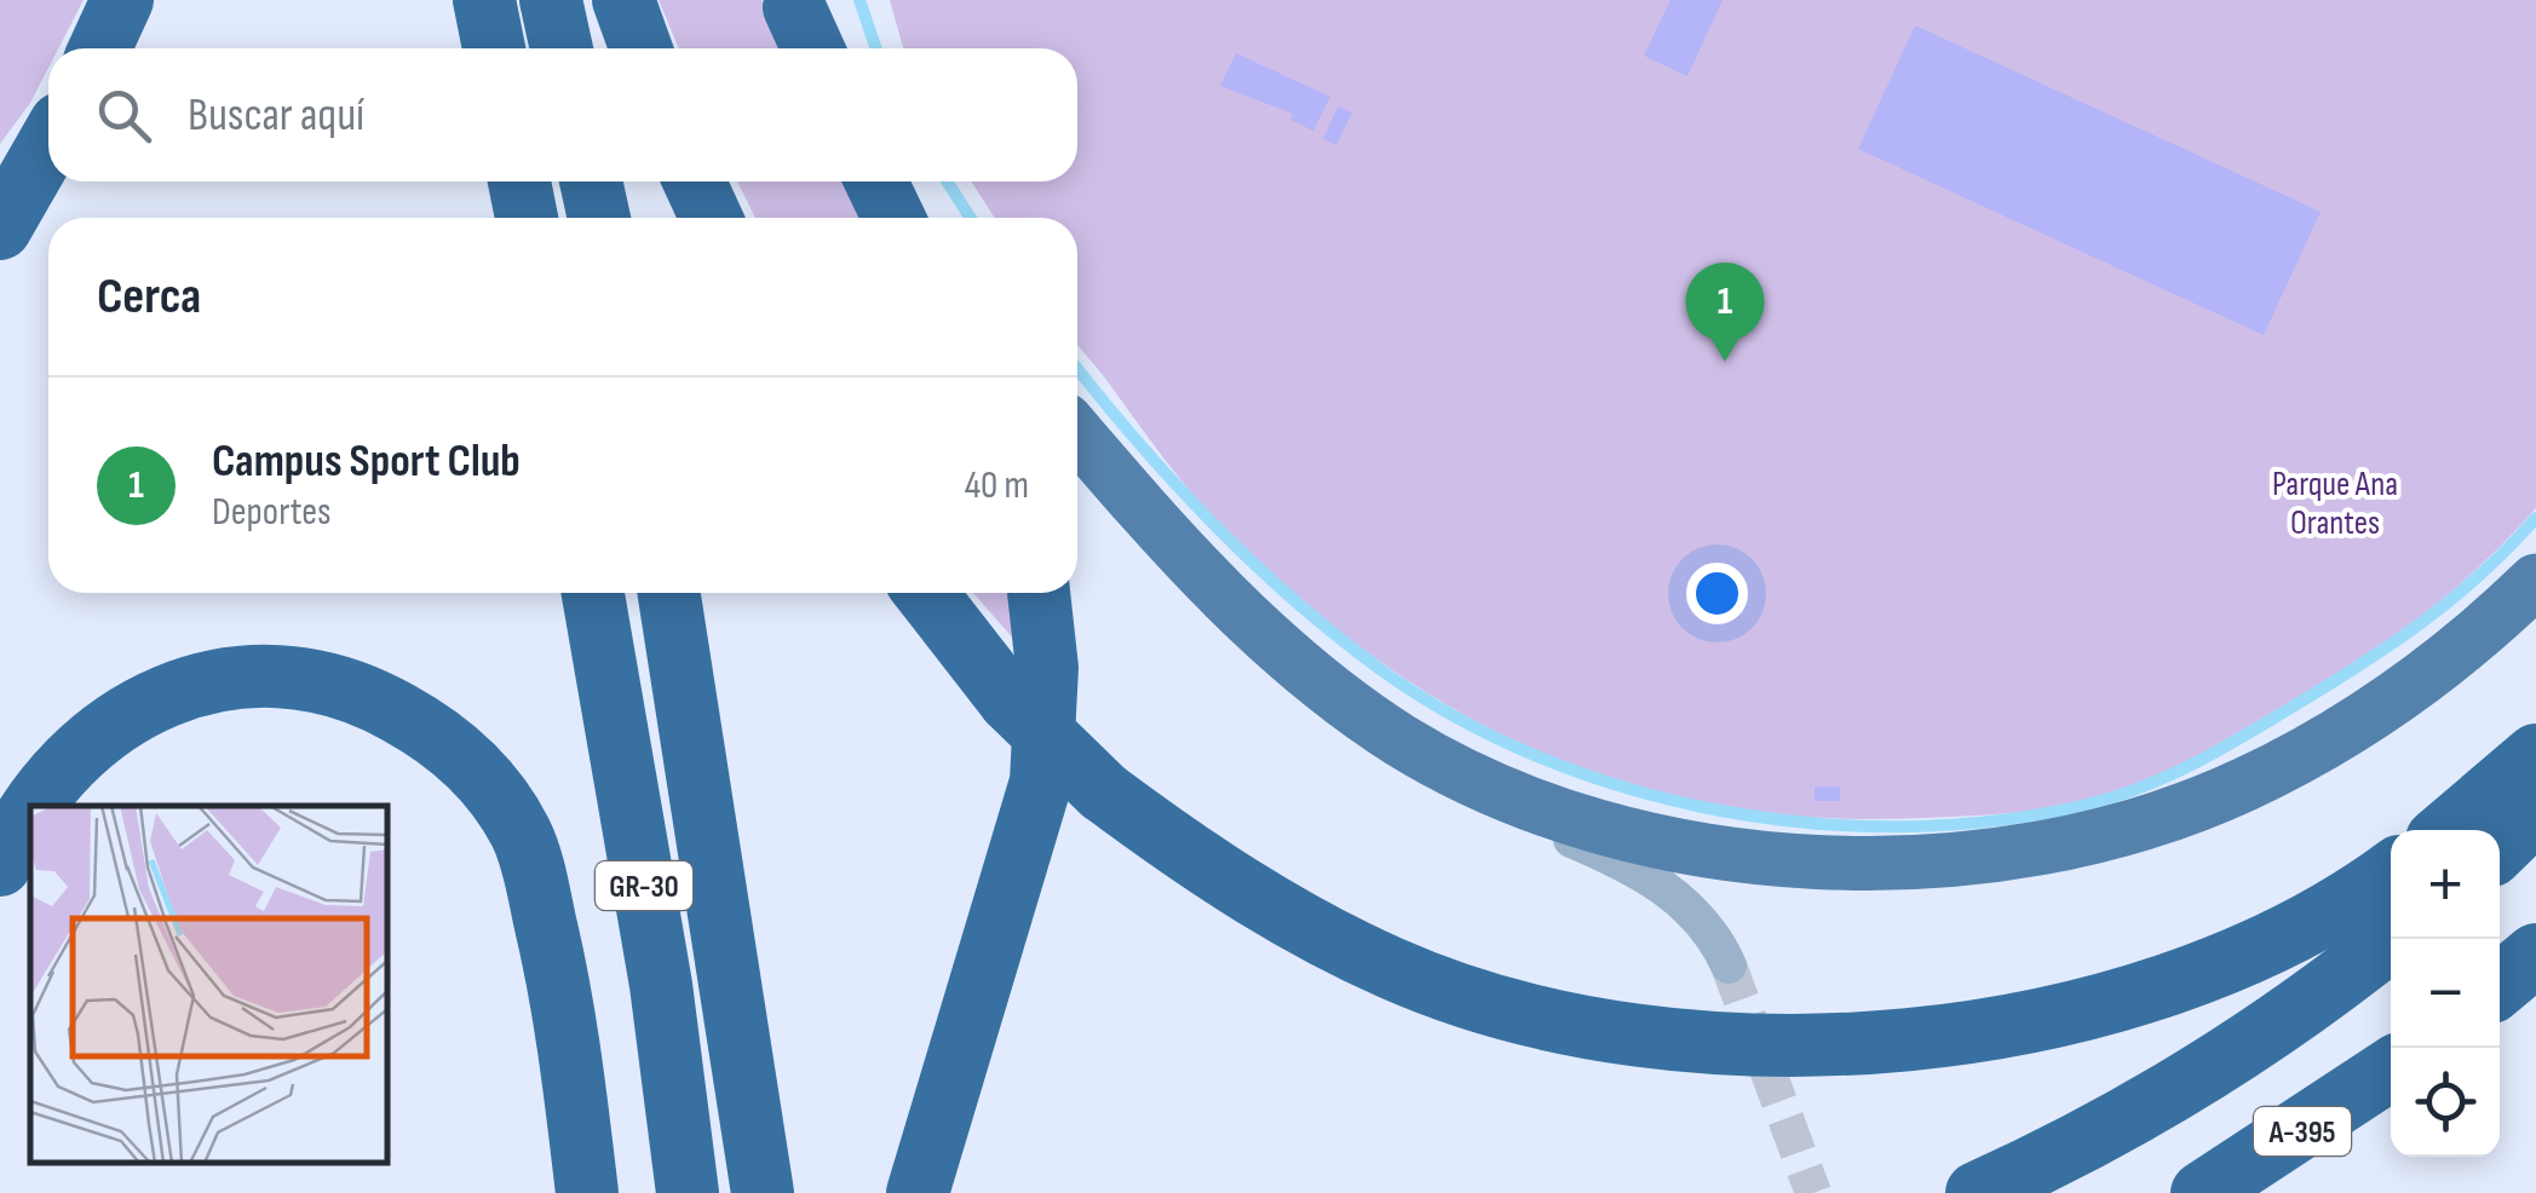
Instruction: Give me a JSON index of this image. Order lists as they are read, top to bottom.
{
  "streets": {
    "highway": ["GR-30", "A-395"]
  },
  "parks": ["Parque Ana Orantes"],
  "page": {
    "search": "Buscar aquí",
    "heading": "Cerca",
    "pins": "1",
    "list": [
      {
        "mark": "1",
        "name": "Campus Sport Club",
        "note": "Deportes",
        "value": "40 m"
      }
    ],
    "map_buttons": ["+", "−"]
  }
}
